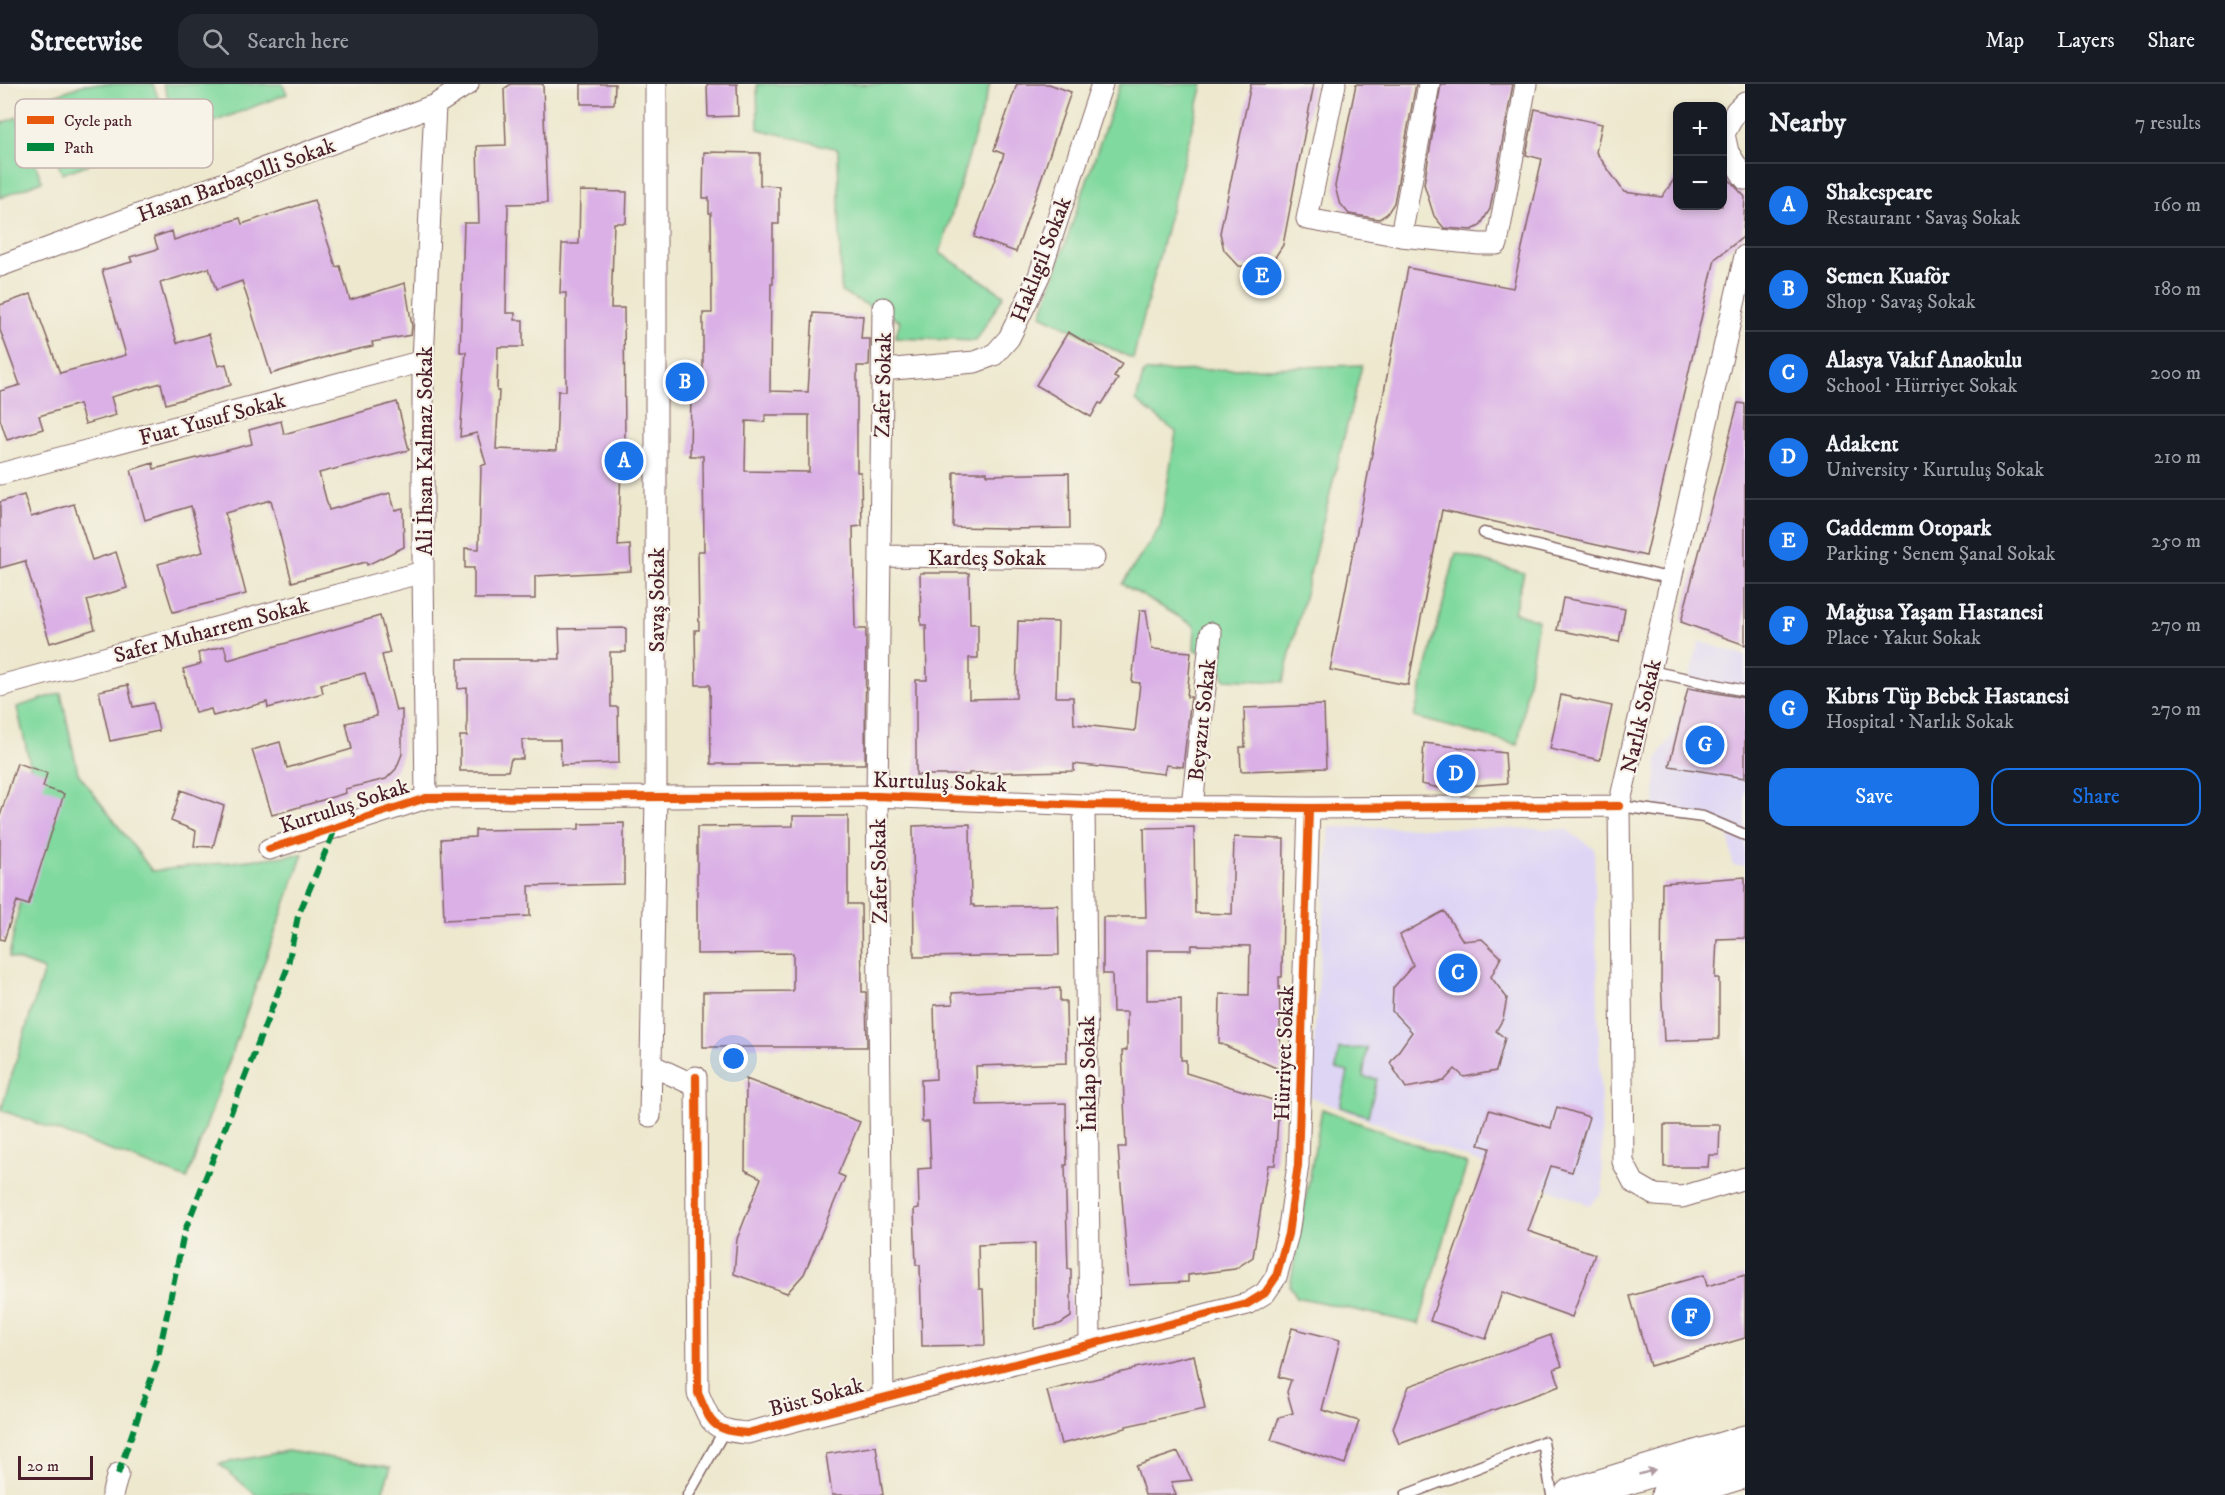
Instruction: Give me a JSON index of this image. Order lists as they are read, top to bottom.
{
  "streets": {
    "street": [
      "Hasan Barbaçolli Sokak",
      "Haklıgil Sokak",
      "Zafer Sokak",
      "Fuat Yusuf Sokak",
      "Ali İhsan Kalmaz Sokak",
      "Kardeş Sokak",
      "Savaş Sokak",
      "Safer Muharrem Sokak",
      "Narlık Sokak",
      "Beyazıt Sokak",
      "Kurtuluş Sokak",
      "Hürriyet Sokak",
      "İnklap Sokak",
      "Büst Sokak"
    ]
  },
  "crossings": [
    ["Hasan Barbaçolli Sokak", "Ali İhsan Kalmaz Sokak"],
    ["Haklıgil Sokak", "Zafer Sokak"],
    ["Zafer Sokak", "Kardeş Sokak"],
    ["Zafer Sokak", "Kurtuluş Sokak"],
    ["Zafer Sokak", "Büst Sokak"],
    ["Fuat Yusuf Sokak", "Ali İhsan Kalmaz Sokak"],
    ["Ali İhsan Kalmaz Sokak", "Safer Muharrem Sokak"],
    ["Ali İhsan Kalmaz Sokak", "Kurtuluş Sokak"],
    ["Savaş Sokak", "Kurtuluş Sokak"],
    ["Narlık Sokak", "Kurtuluş Sokak"],
    ["Beyazıt Sokak", "Kurtuluş Sokak"],
    ["Kurtuluş Sokak", "Hürriyet Sokak"],
    ["Kurtuluş Sokak", "İnklap Sokak"],
    ["Hürriyet Sokak", "Büst Sokak"],
    ["İnklap Sokak", "Büst Sokak"]
  ],
  "legend": ["Cycle path", "Path"],
  "scale_bar": "20 m",
  "page": {
    "header": "Streetwise",
    "search": "Search here",
    "nav": ["Map", "Layers", "Share"],
    "heading": ["Nearby", "7 results"],
    "map_buttons": ["+", "−"],
    "list": [
      {
        "mark": "A",
        "name": "Shakespeare",
        "note": "Restaurant · Savaş Sokak",
        "value": "160 m"
      },
      {
        "mark": "B",
        "name": "Semen Kuaför",
        "note": "Shop · Savaş Sokak",
        "value": "180 m"
      },
      {
        "mark": "C",
        "name": "Alasya Vakıf Anaokulu",
        "note": "School · Hürriyet Sokak",
        "value": "200 m"
      },
      {
        "mark": "D",
        "name": "Adakent",
        "note": "University · Kurtuluş Sokak",
        "value": "210 m"
      },
      {
        "mark": "E",
        "name": "Caddemm Otopark",
        "note": "Parking · Senem Şanal Sokak",
        "value": "250 m"
      },
      {
        "mark": "F",
        "name": "Mağusa Yaşam Hastanesi",
        "note": "Place · Yakut Sokak",
        "value": "270 m"
      },
      {
        "mark": "G",
        "name": "Kıbrıs Tüp Bebek Hastanesi",
        "note": "Hospital · Narlık Sokak",
        "value": "270 m"
      }
    ],
    "pins": [
      "E",
      "B",
      "A",
      "G",
      "D",
      "C",
      "F"
    ],
    "buttons": ["Save", "Share"],
    "scale": "20 m"
  }
}
